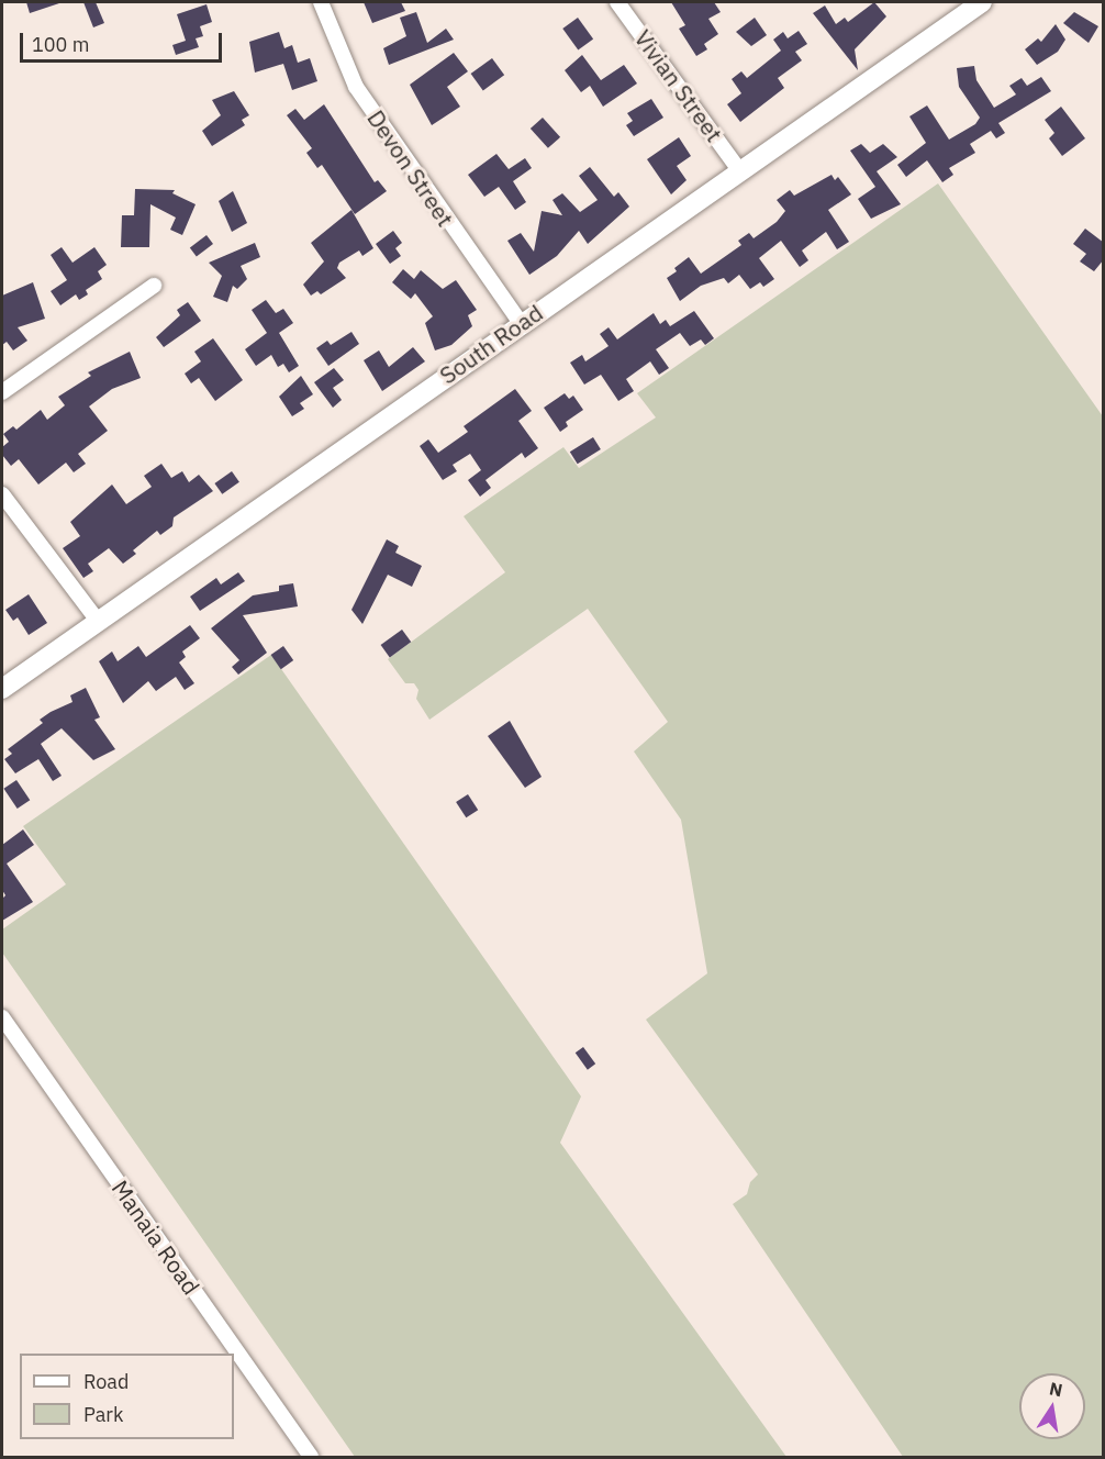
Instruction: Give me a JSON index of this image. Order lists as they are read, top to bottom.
{
  "streets": {
    "street": [
      "Vivian Street",
      "Devon Street",
      "South Road",
      "Manaia Road"
    ]
  },
  "crossings": [
    ["Vivian Street", "South Road"],
    ["Devon Street", "South Road"]
  ],
  "legend": ["Road", "Park"],
  "scale_bar": "100 m",
  "north": "top"
}
